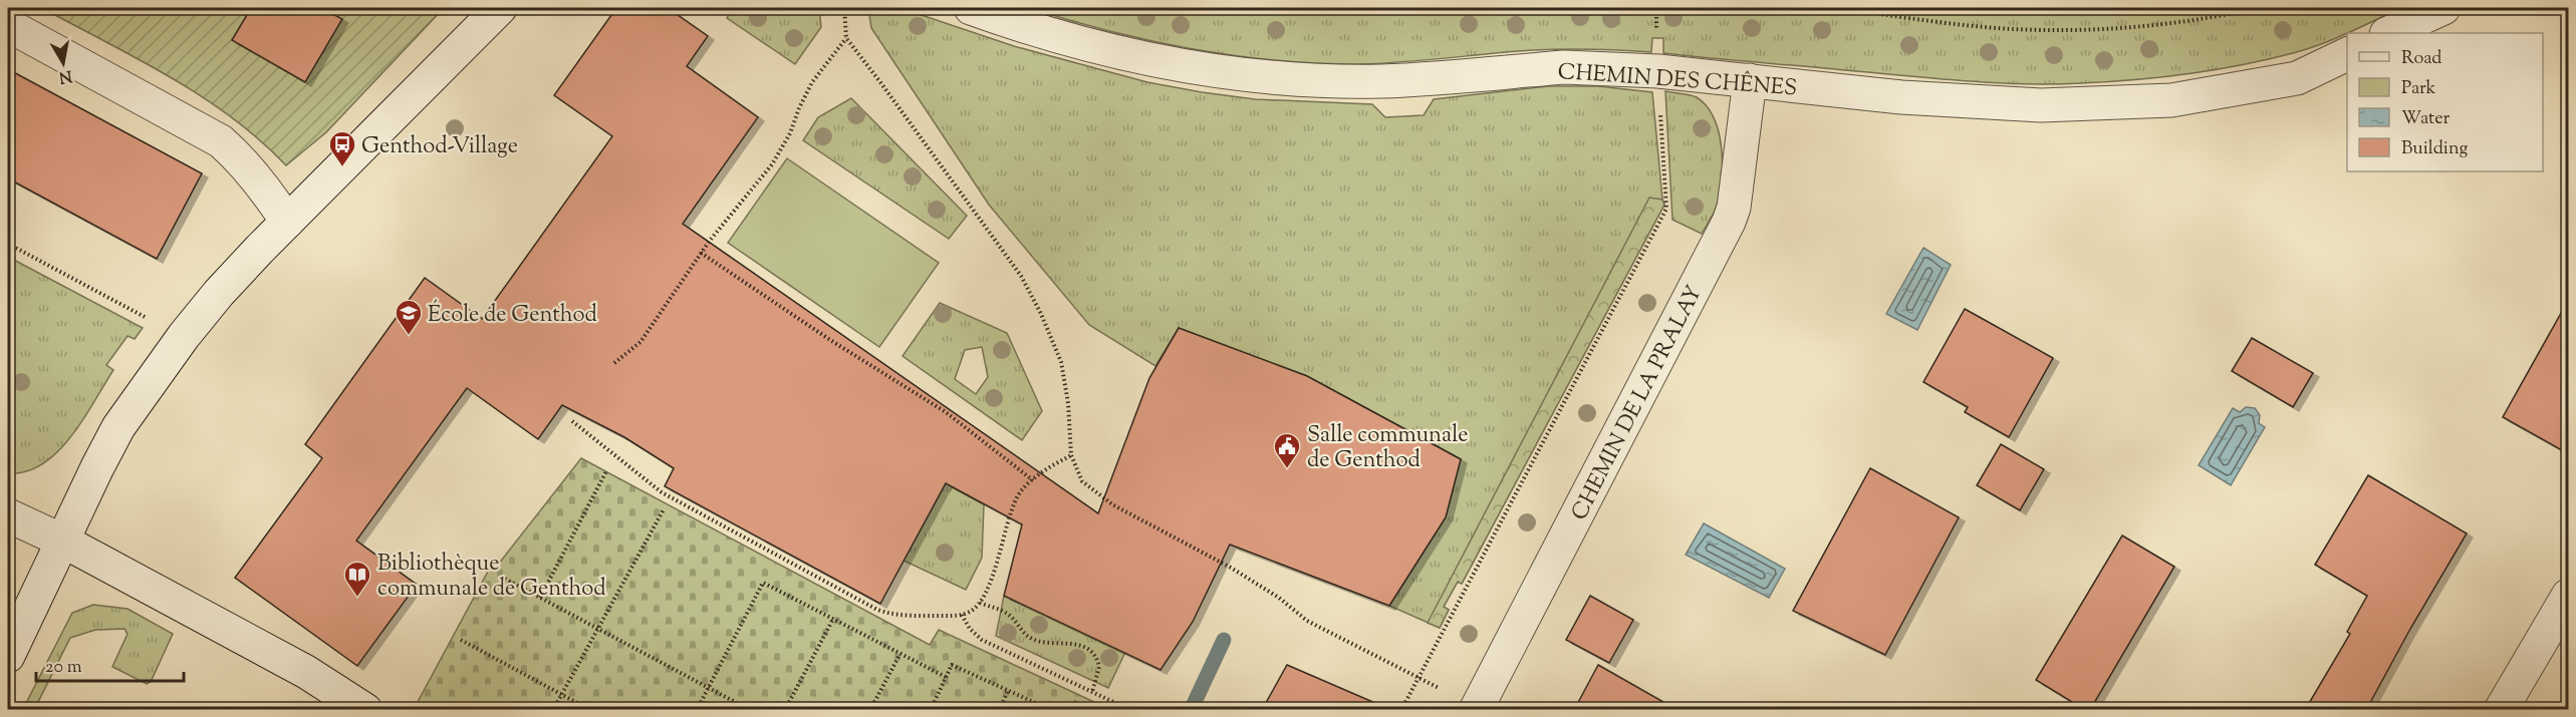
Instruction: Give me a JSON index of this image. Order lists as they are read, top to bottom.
{
  "streets": {
    "street": ["CHEMIN DES CHÊNES", "CHEMIN DE LA PRALAY"]
  },
  "crossings": [
    ["CHEMIN DES CHÊNES", "CHEMIN DE LA PRALAY"]
  ],
  "places": {
    "bus stop": ["Genthod-Village"],
    "school or university": ["École de Genthod"],
    "public building": ["Salle communale de Genthod"],
    "library": ["Bibliothèque communale de Genthod"]
  },
  "legend": [
    "Road",
    "Park",
    "Water",
    "Building"
  ],
  "scale_bar": "20 m",
  "north": "bottom"
}
